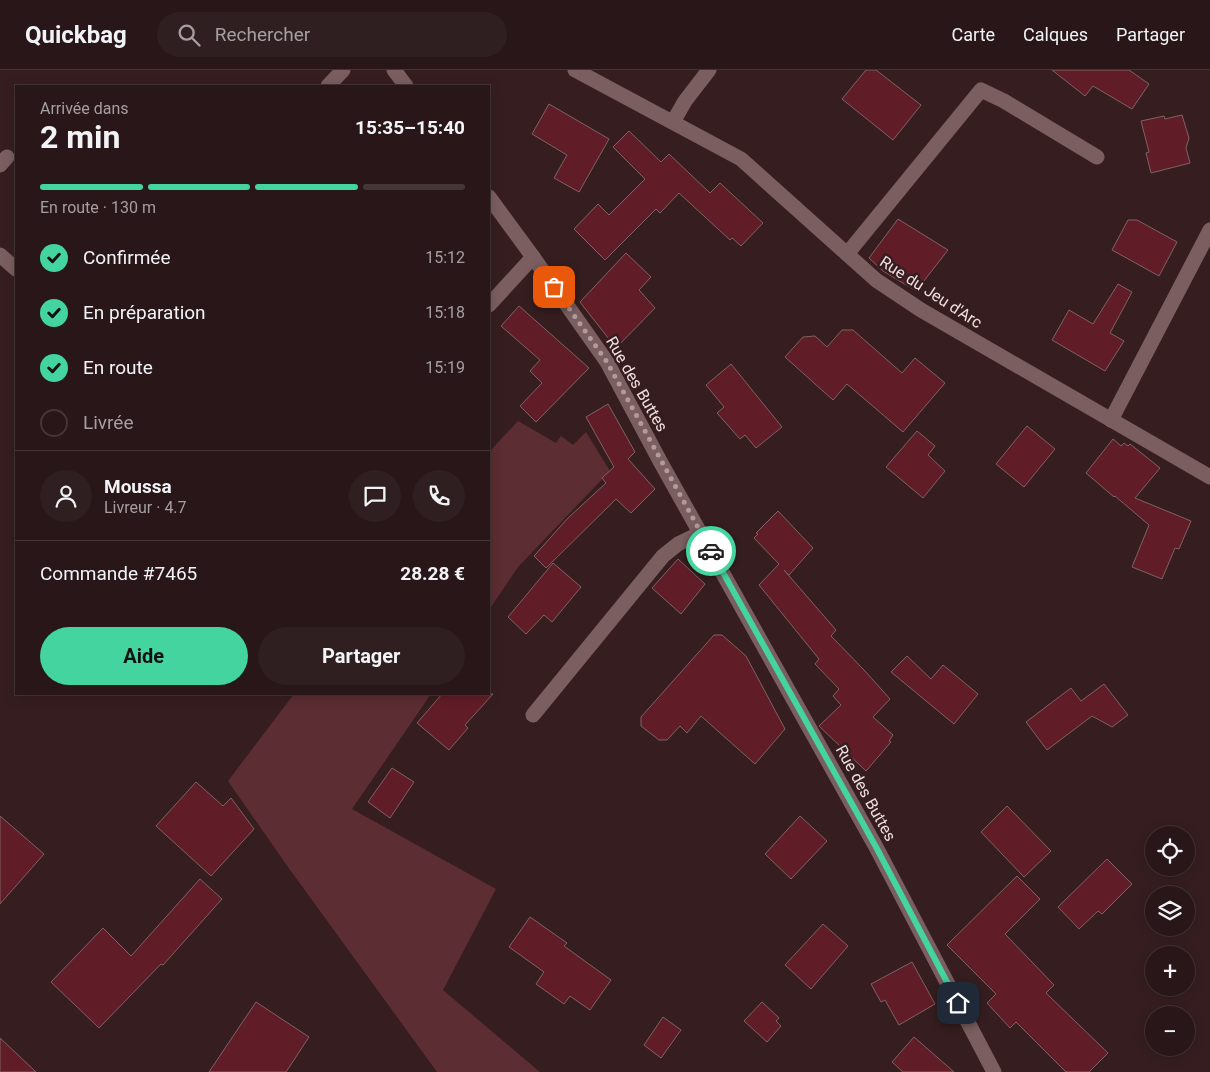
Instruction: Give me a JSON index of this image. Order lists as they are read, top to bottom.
{
  "streets": {
    "street": ["Rue du Jeu d'Arc", "Rue des Buttes"]
  },
  "page": {
    "header": "Quickbag",
    "search": "Rechercher",
    "nav": ["Carte", "Calques", "Partager"],
    "heading": ["2 min", "Arrivée dans", "15:35–15:40"],
    "panel": [
      "Moussa",
      "Livreur · 4.7",
      "Commande #7465",
      "28.28 €"
    ],
    "bar": "En route · 130 m",
    "list": [
      ["Confirmée", "15:12"],
      ["En préparation", "15:18"],
      ["En route", "15:19"],
      "Livrée"
    ],
    "buttons": ["Aide", "Partager"],
    "map_buttons": ["+", "−"]
  }
}
